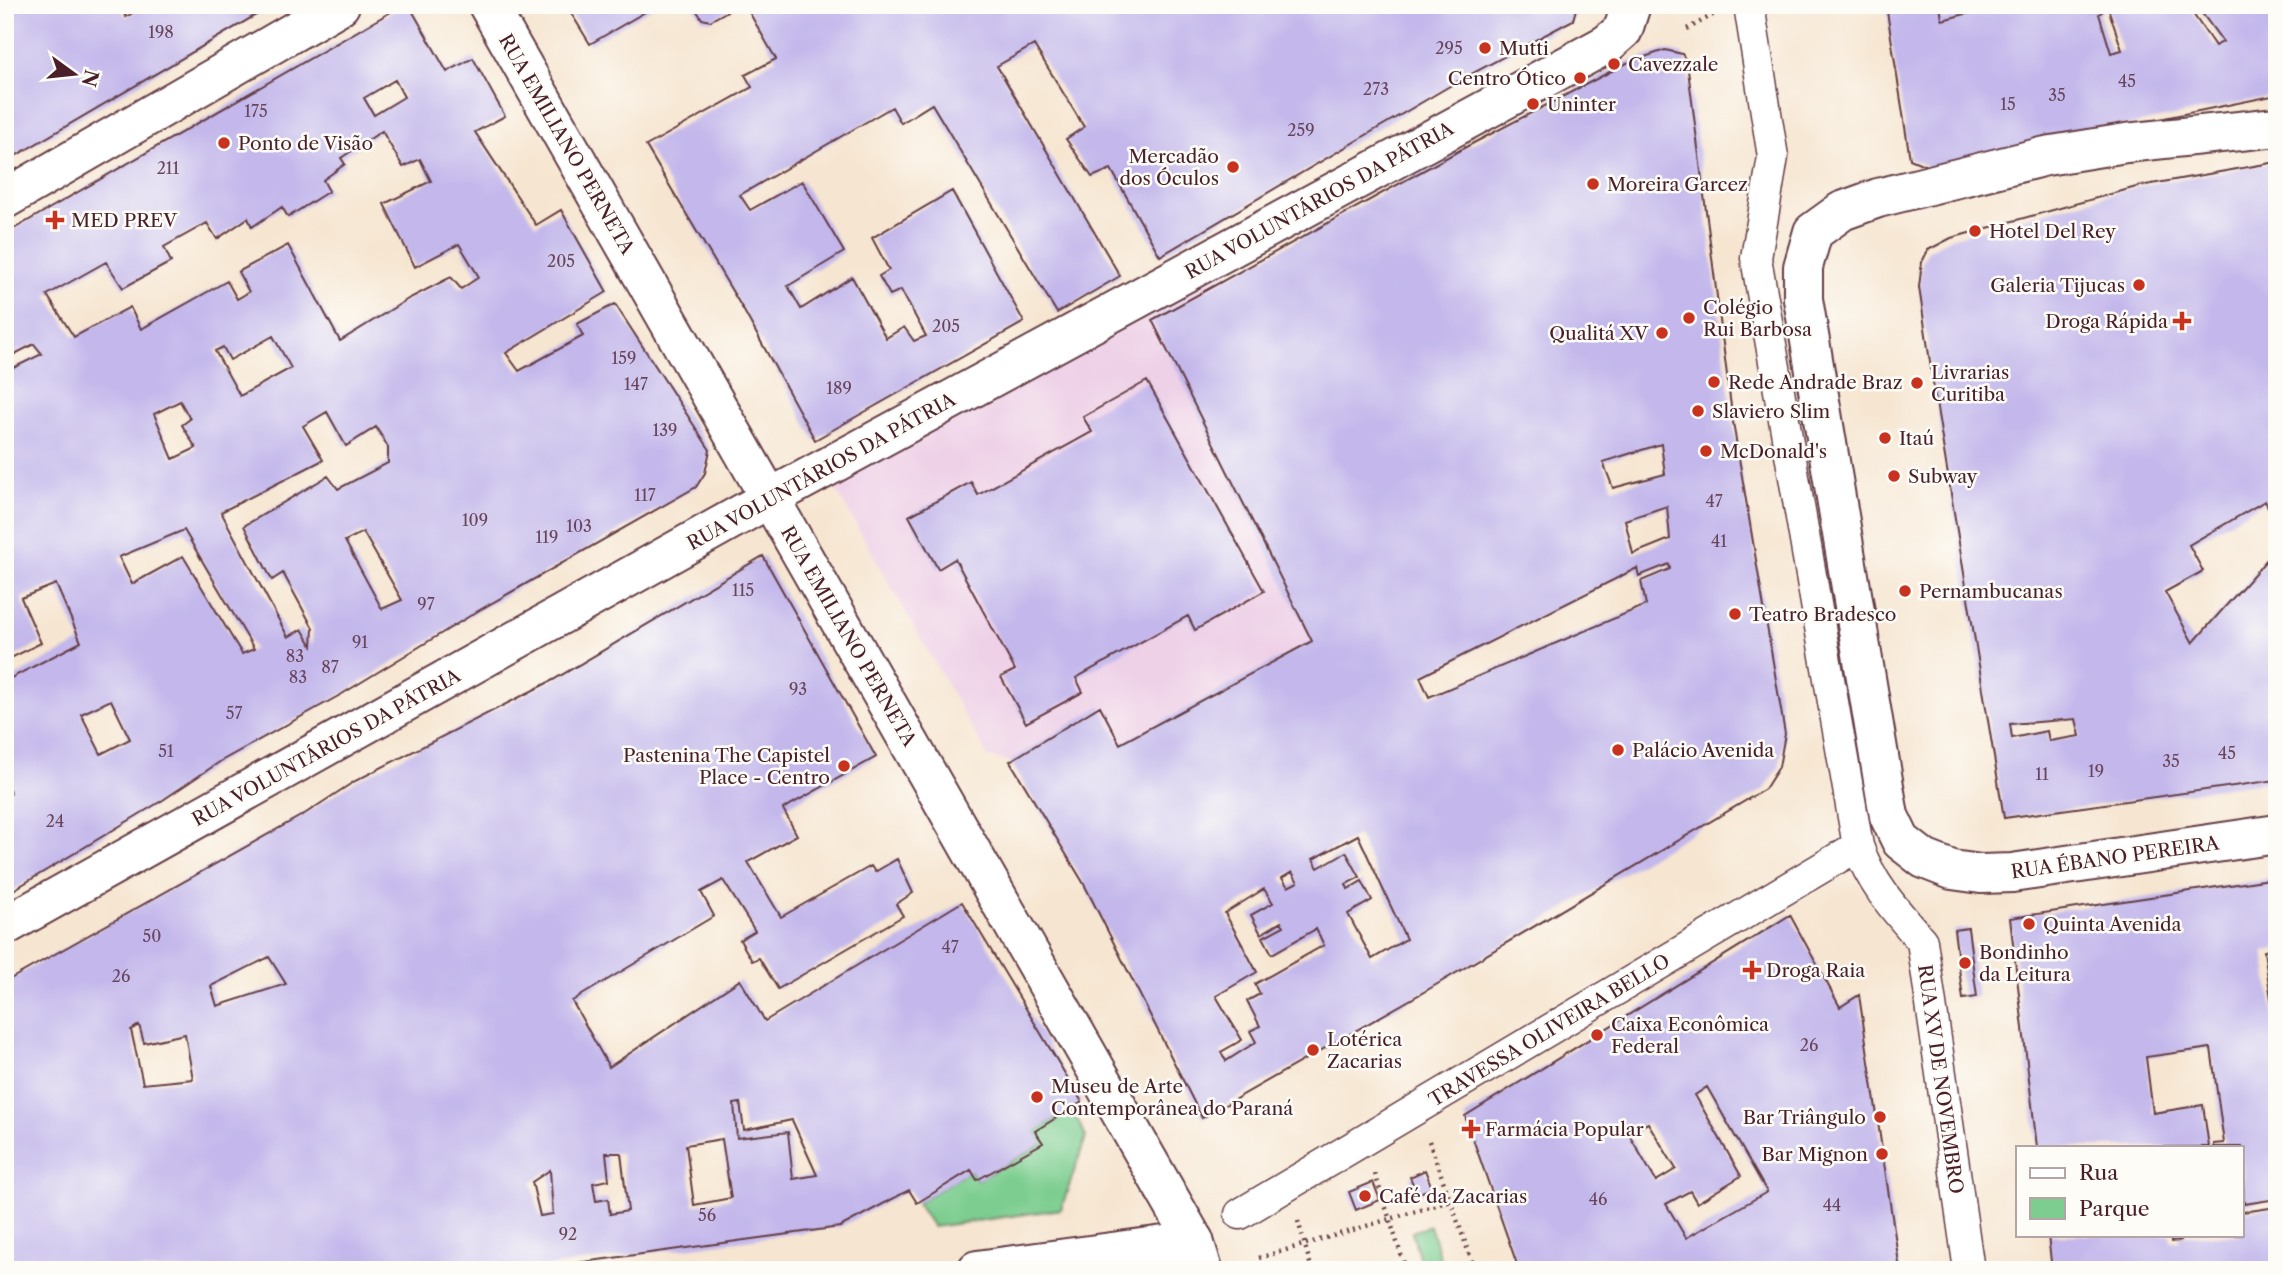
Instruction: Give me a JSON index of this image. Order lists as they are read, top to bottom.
{
  "streets": {
    "street": [
      "RUA EMILIANO PERNETA",
      "RUA VOLUNTÁRIOS DA PÁTRIA",
      "RUA ÉBANO PEREIRA",
      "TRAVESSA OLIVEIRA BELLO",
      "RUA XV DE NOVEMBRO"
    ]
  },
  "crossings": [
    ["RUA EMILIANO PERNETA", "RUA VOLUNTÁRIOS DA PÁTRIA"],
    ["TRAVESSA OLIVEIRA BELLO", "RUA XV DE NOVEMBRO"]
  ],
  "places": {
    "other": [
      "Mutti",
      "Cavezzale",
      "Centro Ótico",
      "Uninter",
      "Ponto de Visão",
      "Mercadão dos Óculos",
      "Moreira Garcez",
      "Hotel Del Rey",
      "Galeria Tijucas",
      "Colégio Rui Barbosa",
      "Qualitá XV",
      "Rede Andrade Braz",
      "Livrarias Curitiba",
      "Slaviero Slim",
      "Itaú",
      "McDonald's",
      "Subway",
      "Pernambucanas",
      "Teatro Bradesco",
      "Palácio Avenida",
      "Pastenina The Capistel Place - Centro",
      "Quinta Avenida",
      "Bondinho da Leitura",
      "Caixa Econômica Federal",
      "Lotérica Zacarias",
      "Museu de Arte Contemporânea do Paraná",
      "Bar Triângulo",
      "Bar Mignon",
      "Café da Zacarias"
    ],
    "health": [
      "MED PREV",
      "Droga Rápida",
      "Droga Raia",
      "Farmácia Popular"
    ]
  },
  "house_numbers": [
    "198",
    "295",
    "45",
    "273",
    "35",
    "15",
    "175",
    "259",
    "211",
    "205",
    "205",
    "159",
    "147",
    "189",
    "139",
    "117",
    "47",
    "109",
    "103",
    "119",
    "41",
    "115",
    "97",
    "91",
    "83",
    "87",
    "83",
    "93",
    "57",
    "51",
    "45",
    "35",
    "19",
    "11",
    "24",
    "50",
    "47",
    "26",
    "26",
    "46",
    "44",
    "56",
    "92"
  ],
  "legend": ["Rua", "Parque"],
  "north": "right"
}
